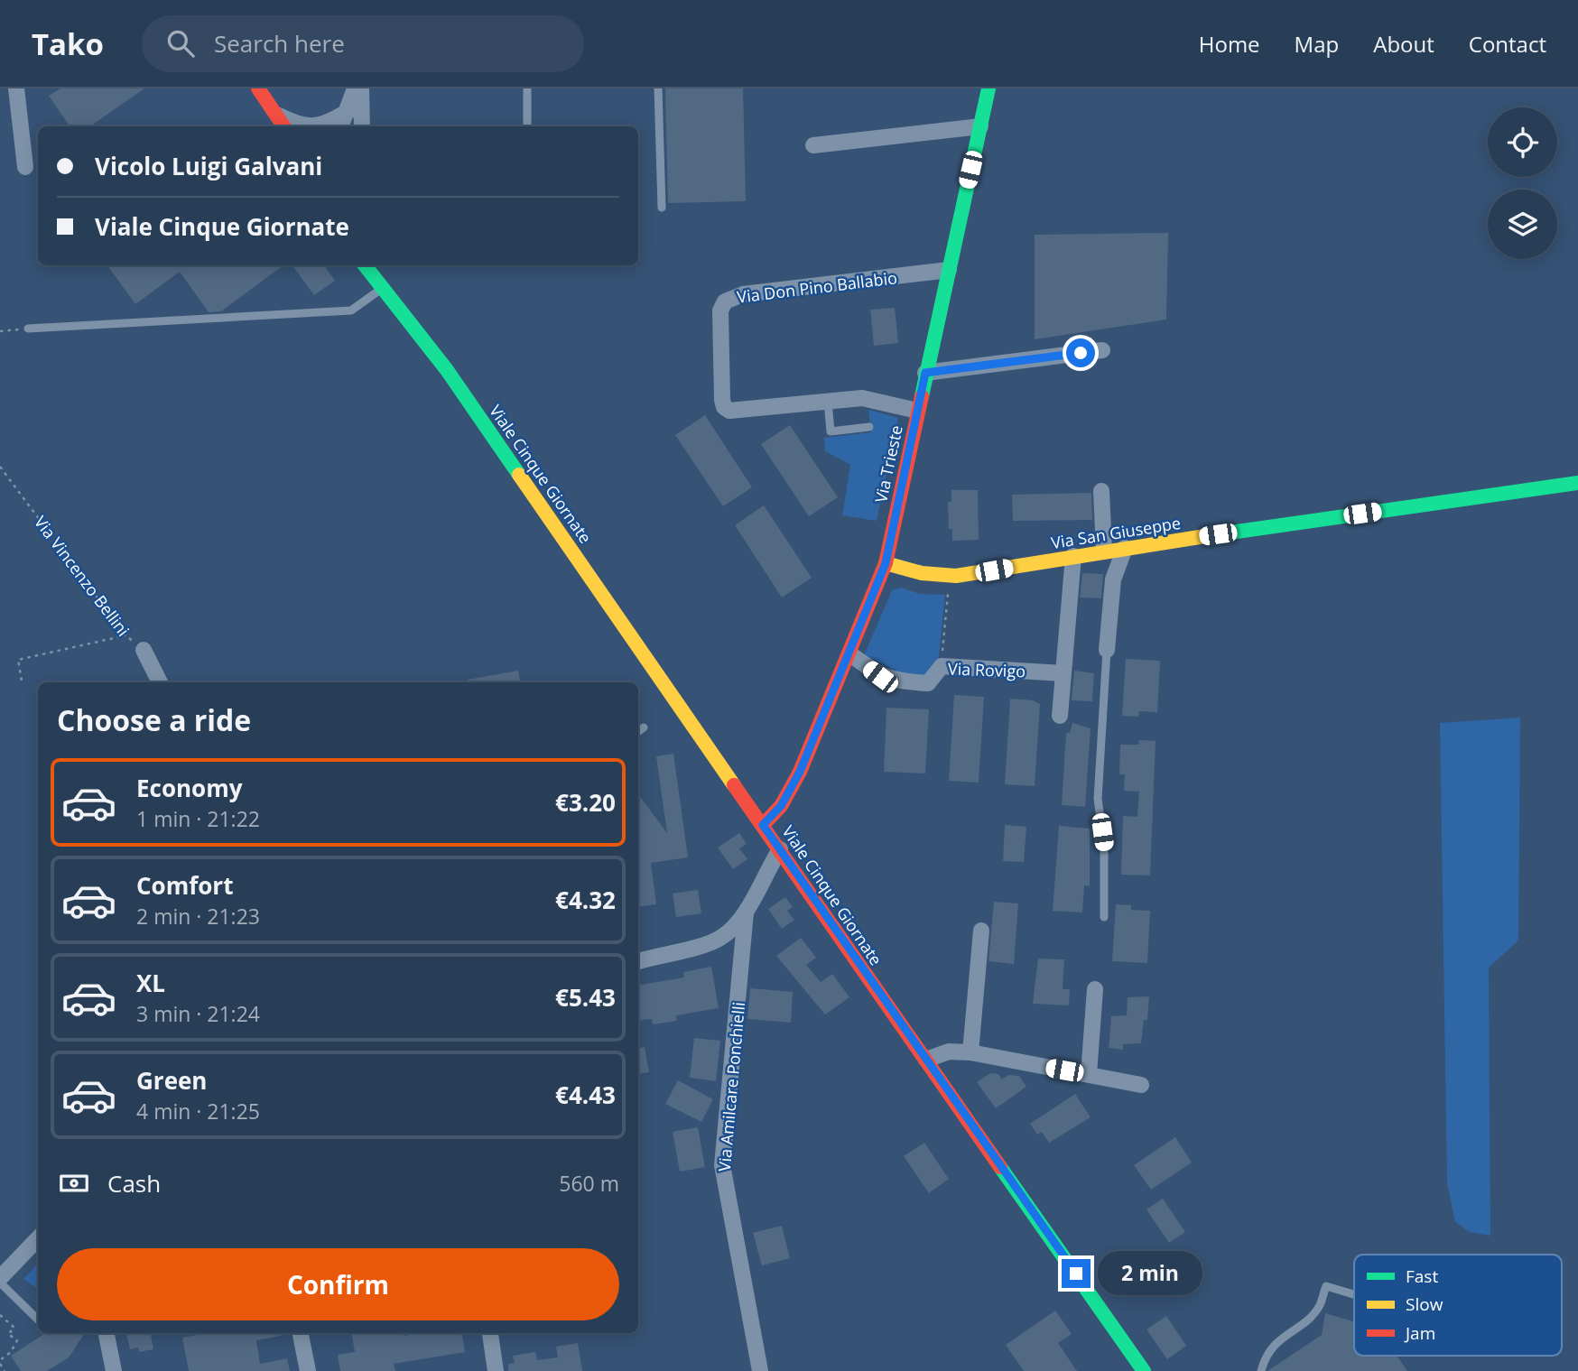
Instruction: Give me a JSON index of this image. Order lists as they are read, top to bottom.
{
  "streets": {
    "main road": ["Via Trieste", "Viale Cinque Giornate", "Via San Giuseppe"],
    "street": [
      "Via Don Pino Ballabio",
      "Via Vincenzo Bellini",
      "Via Rovigo",
      "Via Amilcare Ponchielli"
    ]
  },
  "crossings": [
    ["Via Don Pino Ballabio", "Via Trieste"],
    ["Via Trieste", "Viale Cinque Giornate"],
    ["Via Trieste", "Via San Giuseppe"],
    ["Via Trieste", "Via Rovigo"]
  ],
  "legend": ["Fast", "Slow", "Jam"],
  "page": {
    "header": "Tako",
    "search": "Search here",
    "nav": [
      "Home",
      "Map",
      "About",
      "Contact"
    ],
    "banner": ["Vicolo Luigi Galvani", "Viale Cinque Giornate"],
    "heading": "Choose a ride",
    "list": [
      {
        "name": "Economy",
        "note": "1 min · 21:22",
        "value": "€3.20"
      },
      {
        "name": "Comfort",
        "note": "2 min · 21:23",
        "value": "€4.32"
      },
      {
        "name": "XL",
        "note": "3 min · 21:24",
        "value": "€5.43"
      },
      {
        "name": "Green",
        "note": "4 min · 21:25",
        "value": "€4.43"
      }
    ],
    "pay": ["Cash", "560 m"],
    "buttons": "Confirm",
    "bubble": "2 min"
  }
}
